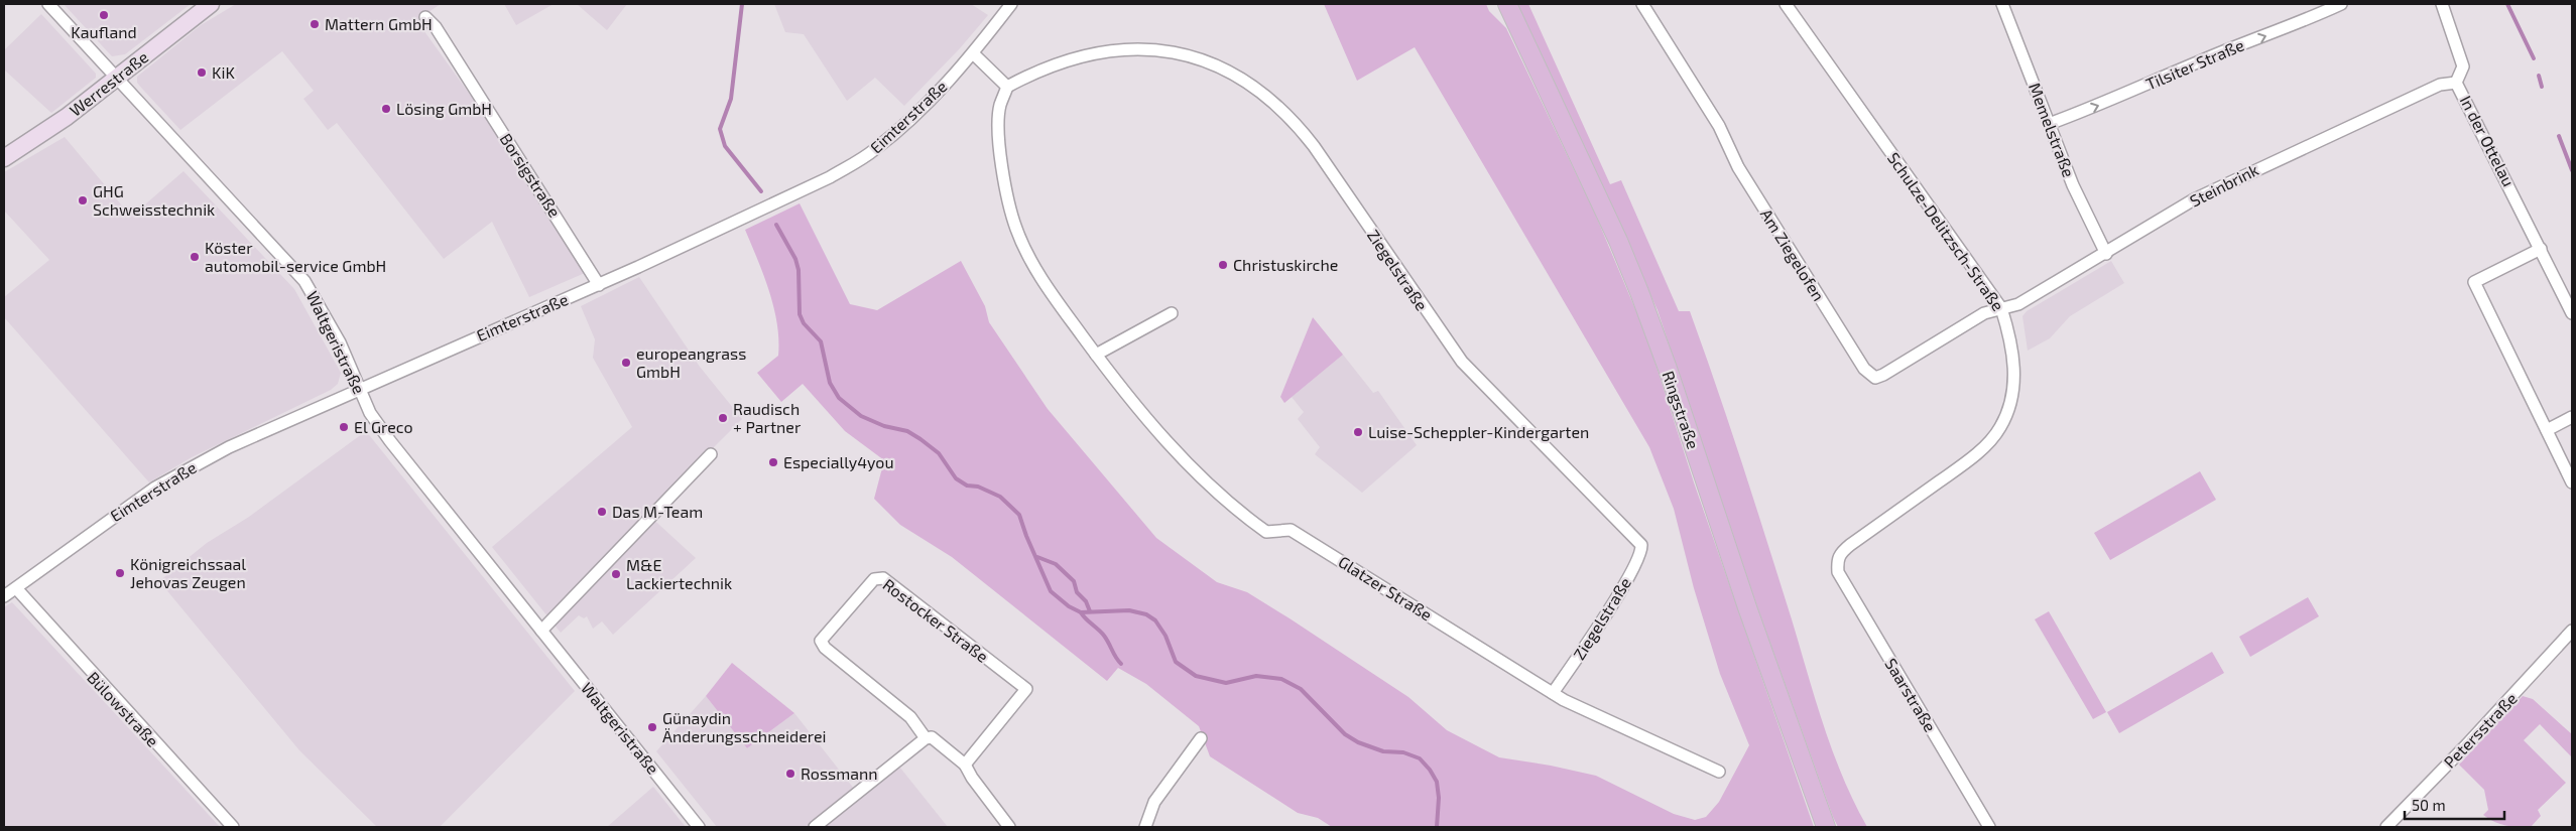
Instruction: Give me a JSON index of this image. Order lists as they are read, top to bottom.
{
  "streets": {
    "main road": ["Werrestraße", "Ringstraße"],
    "street": [
      "Tilsiter Straße",
      "Eimterstraße",
      "Memelstraße",
      "In der Ottelau",
      "Borsigstraße",
      "Steinbrink",
      "Schulze-Delitzsch-Straße",
      "Am Ziegelofen",
      "Ziegelstraße",
      "Waltgeristraße",
      "Glatzer Straße",
      "Rostocker Straße",
      "Saarstraße",
      "Bülowstraße",
      "Petersstraße"
    ]
  },
  "crossings": [
    ["Tilsiter Straße", "Memelstraße"],
    ["Werrestraße", "Waltgeristraße"],
    ["Eimterstraße", "Borsigstraße"],
    ["Eimterstraße", "Waltgeristraße"],
    ["Eimterstraße", "Bülowstraße"],
    ["Memelstraße", "Steinbrink"],
    ["In der Ottelau", "Steinbrink"],
    ["Steinbrink", "Schulze-Delitzsch-Straße"],
    ["Steinbrink", "Am Ziegelofen"],
    ["Schulze-Delitzsch-Straße", "Am Ziegelofen"],
    ["Schulze-Delitzsch-Straße", "Saarstraße"],
    ["Ziegelstraße", "Glatzer Straße"]
  ],
  "one_way": ["Tilsiter Straße"],
  "places": [
    "Kaufland",
    "Mattern GmbH",
    "KiK",
    "Lösing GmbH",
    "GHG Schweisstechnik",
    "Köster automobil-service GmbH",
    "Christuskirche",
    "europeangrass GmbH",
    "Raudisch + Partner",
    "El Greco",
    "Luise-Scheppler-Kindergarten",
    "Especially4you",
    "Das M-Team",
    "Königreichssaal Jehovas Zeugen",
    "M&E Lackiertechnik",
    "Günaydin Änderungsschneiderei",
    "Rossmann"
  ],
  "scale_bar": "50 m"
}
